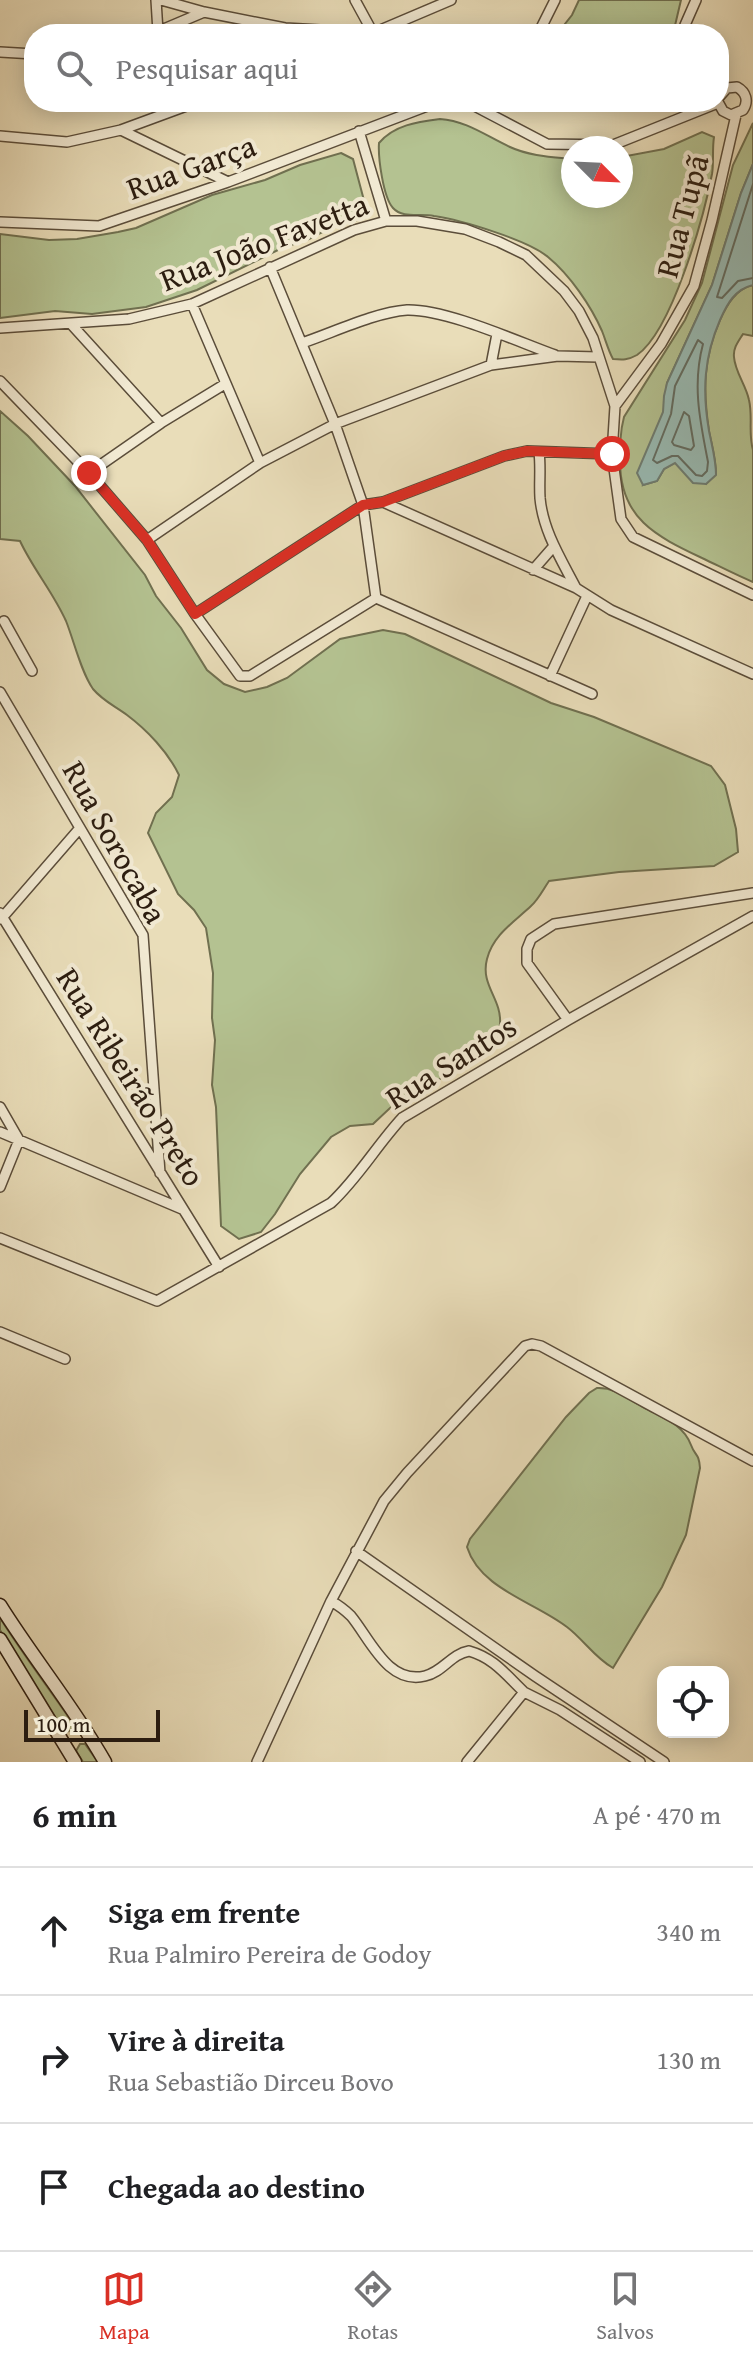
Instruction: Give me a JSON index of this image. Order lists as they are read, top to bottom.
{
  "streets": {
    "street": [
      "Rua Garça",
      "Rua Tupã",
      "Rua João Favetta",
      "Rua Sorocaba",
      "Rua Santos",
      "Rua Ribeirão Preto"
    ]
  },
  "crossings": [
    ["Rua Tupã", "Rua João Favetta"],
    ["Rua Sorocaba", "Rua Ribeirão Preto"],
    ["Rua Santos", "Rua Ribeirão Preto"]
  ],
  "scale_bar": "100 m",
  "north": "bottom right",
  "page": {
    "search": "Pesquisar aqui",
    "scale": "100 m",
    "heading": ["6 min", "A pé · 470 m"],
    "list": [
      ["Siga em frente", "Rua Palmiro Pereira de Godoy", "340 m"],
      ["Vire à direita", "Rua Sebastião Dirceu Bovo", "130 m"],
      "Chegada ao destino"
    ],
    "nav": ["Mapa", "Rotas", "Salvos"]
  }
}
